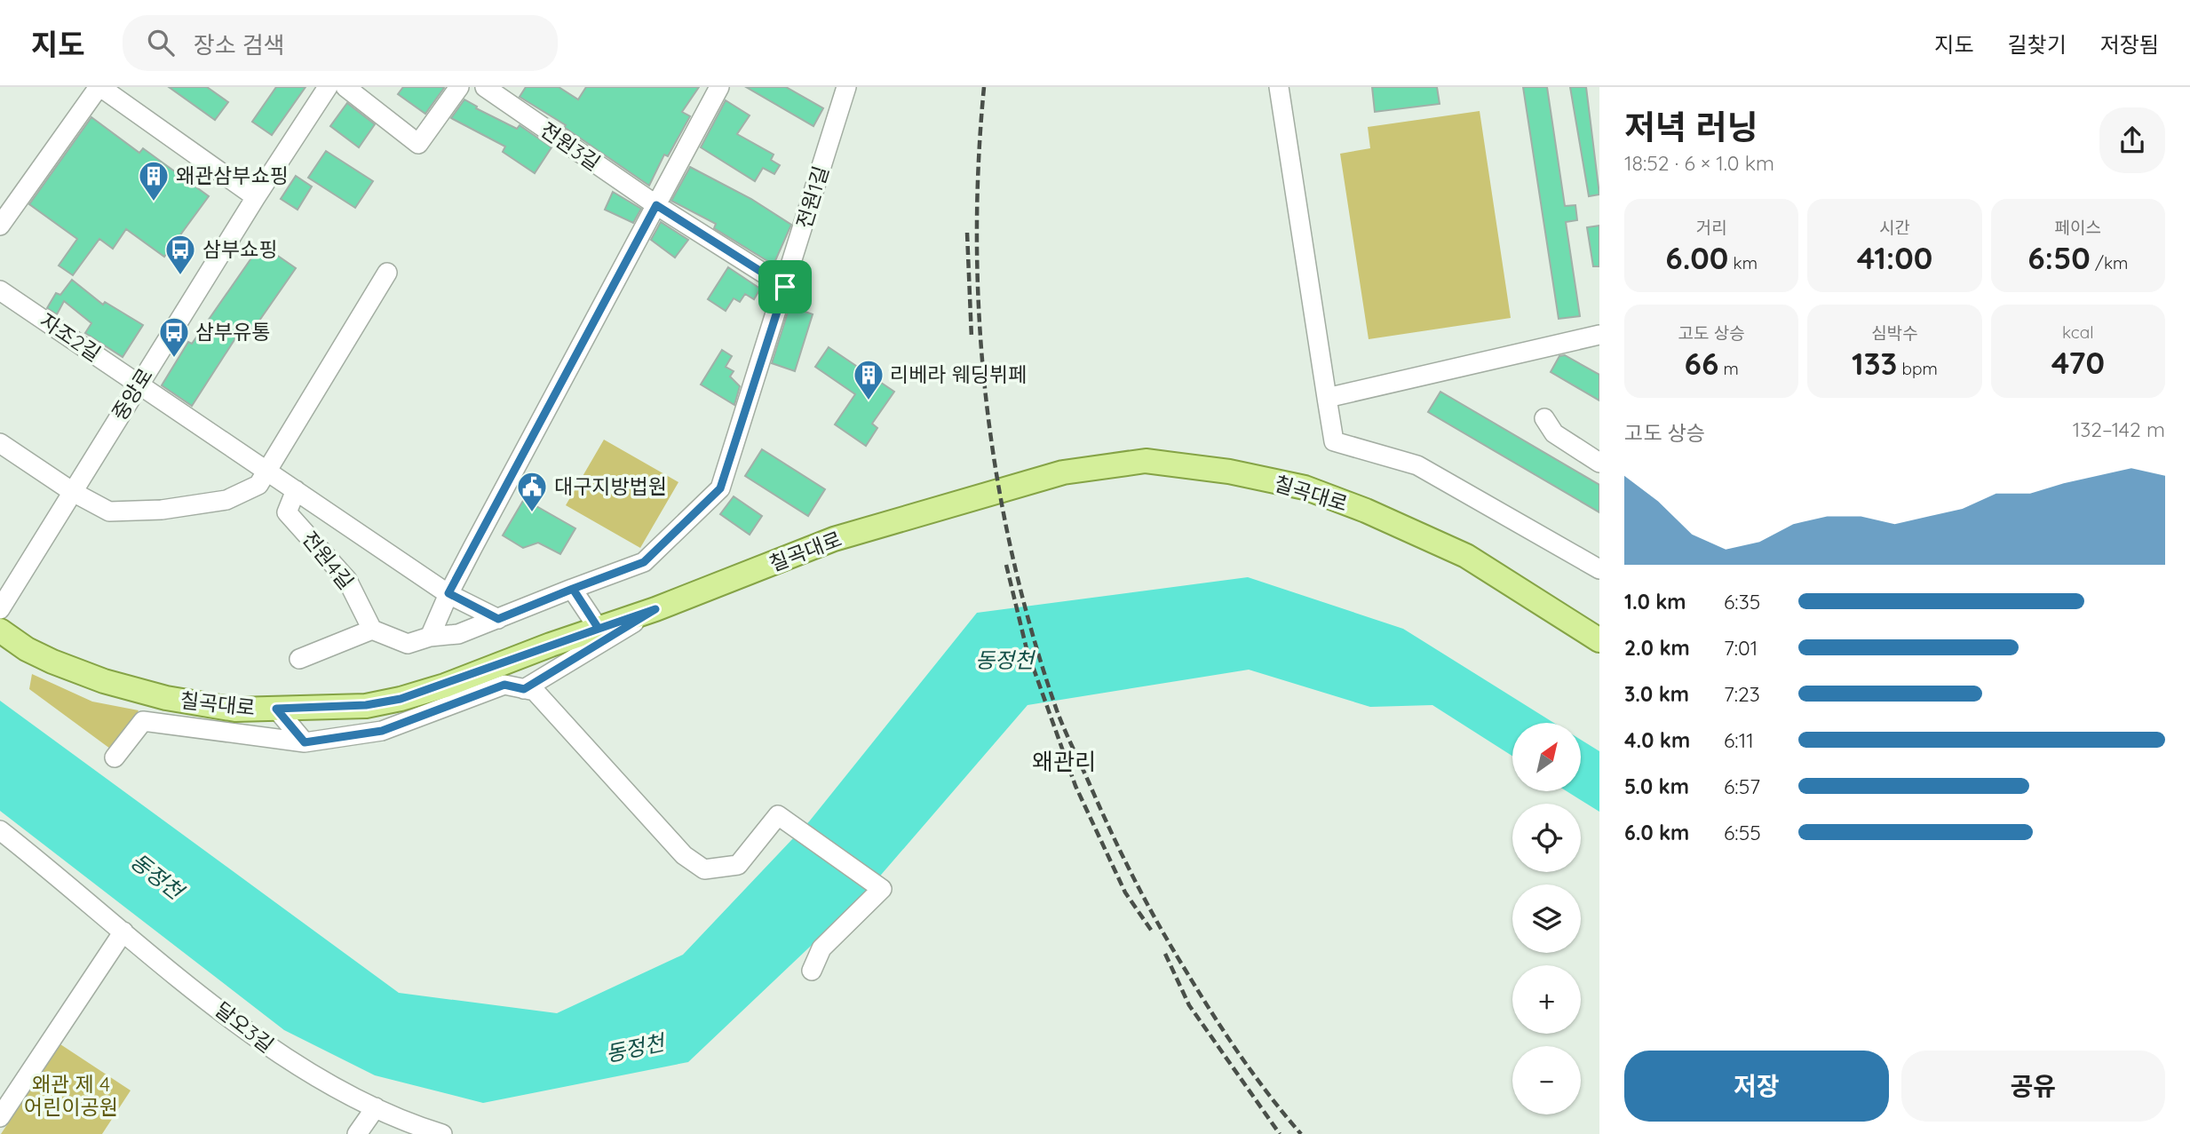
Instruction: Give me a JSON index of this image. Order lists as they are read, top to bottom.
{
  "streets": {
    "main road": ["칠곡대로"],
    "street": [
      "전원3길",
      "전원1길",
      "자조2길",
      "중앙로",
      "전원4길",
      "달오3길"
    ]
  },
  "crossings": [
    ["전원3길", "전원1길"],
    ["전원1길", "전원4길"],
    ["자조2길", "중앙로"],
    ["자조2길", "전원4길"],
    ["중앙로", "전원4길"]
  ],
  "districts": ["왜관리"],
  "water": ["동정천"],
  "parks": ["왜관 제 4 어린이공원"],
  "places": {
    "building": ["왜관삼부쇼핑", "리베라 웨딩뷔페"],
    "bus stop": ["삼부쇼핑", "삼부유통"],
    "public building": ["대구지방법원"]
  },
  "north": "top right",
  "page": {
    "header": "지도",
    "search": "장소 검색",
    "nav": ["지도", "길찾기", "저장됨"],
    "heading": ["저녁 러닝", "18:52 · 6 × 1.0 km"],
    "stats": [
      ["거리", "6.00 km"],
      ["시간", "41:00"],
      ["페이스", "6:50 /km"],
      ["고도 상승", "66 m"],
      ["심박수", "133 bpm"],
      ["kcal", "470"]
    ],
    "chart": ["고도 상승", "132–142 m"],
    "list": [
      {
        "name": "1.0 km",
        "note": "6:35"
      },
      {
        "name": "2.0 km",
        "note": "7:01"
      },
      {
        "name": "3.0 km",
        "note": "7:23"
      },
      {
        "name": "4.0 km",
        "note": "6:11"
      },
      {
        "name": "5.0 km",
        "note": "6:57"
      },
      {
        "name": "6.0 km",
        "note": "6:55"
      }
    ],
    "map_buttons": ["+", "−"],
    "buttons": ["저장", "공유"]
  }
}
